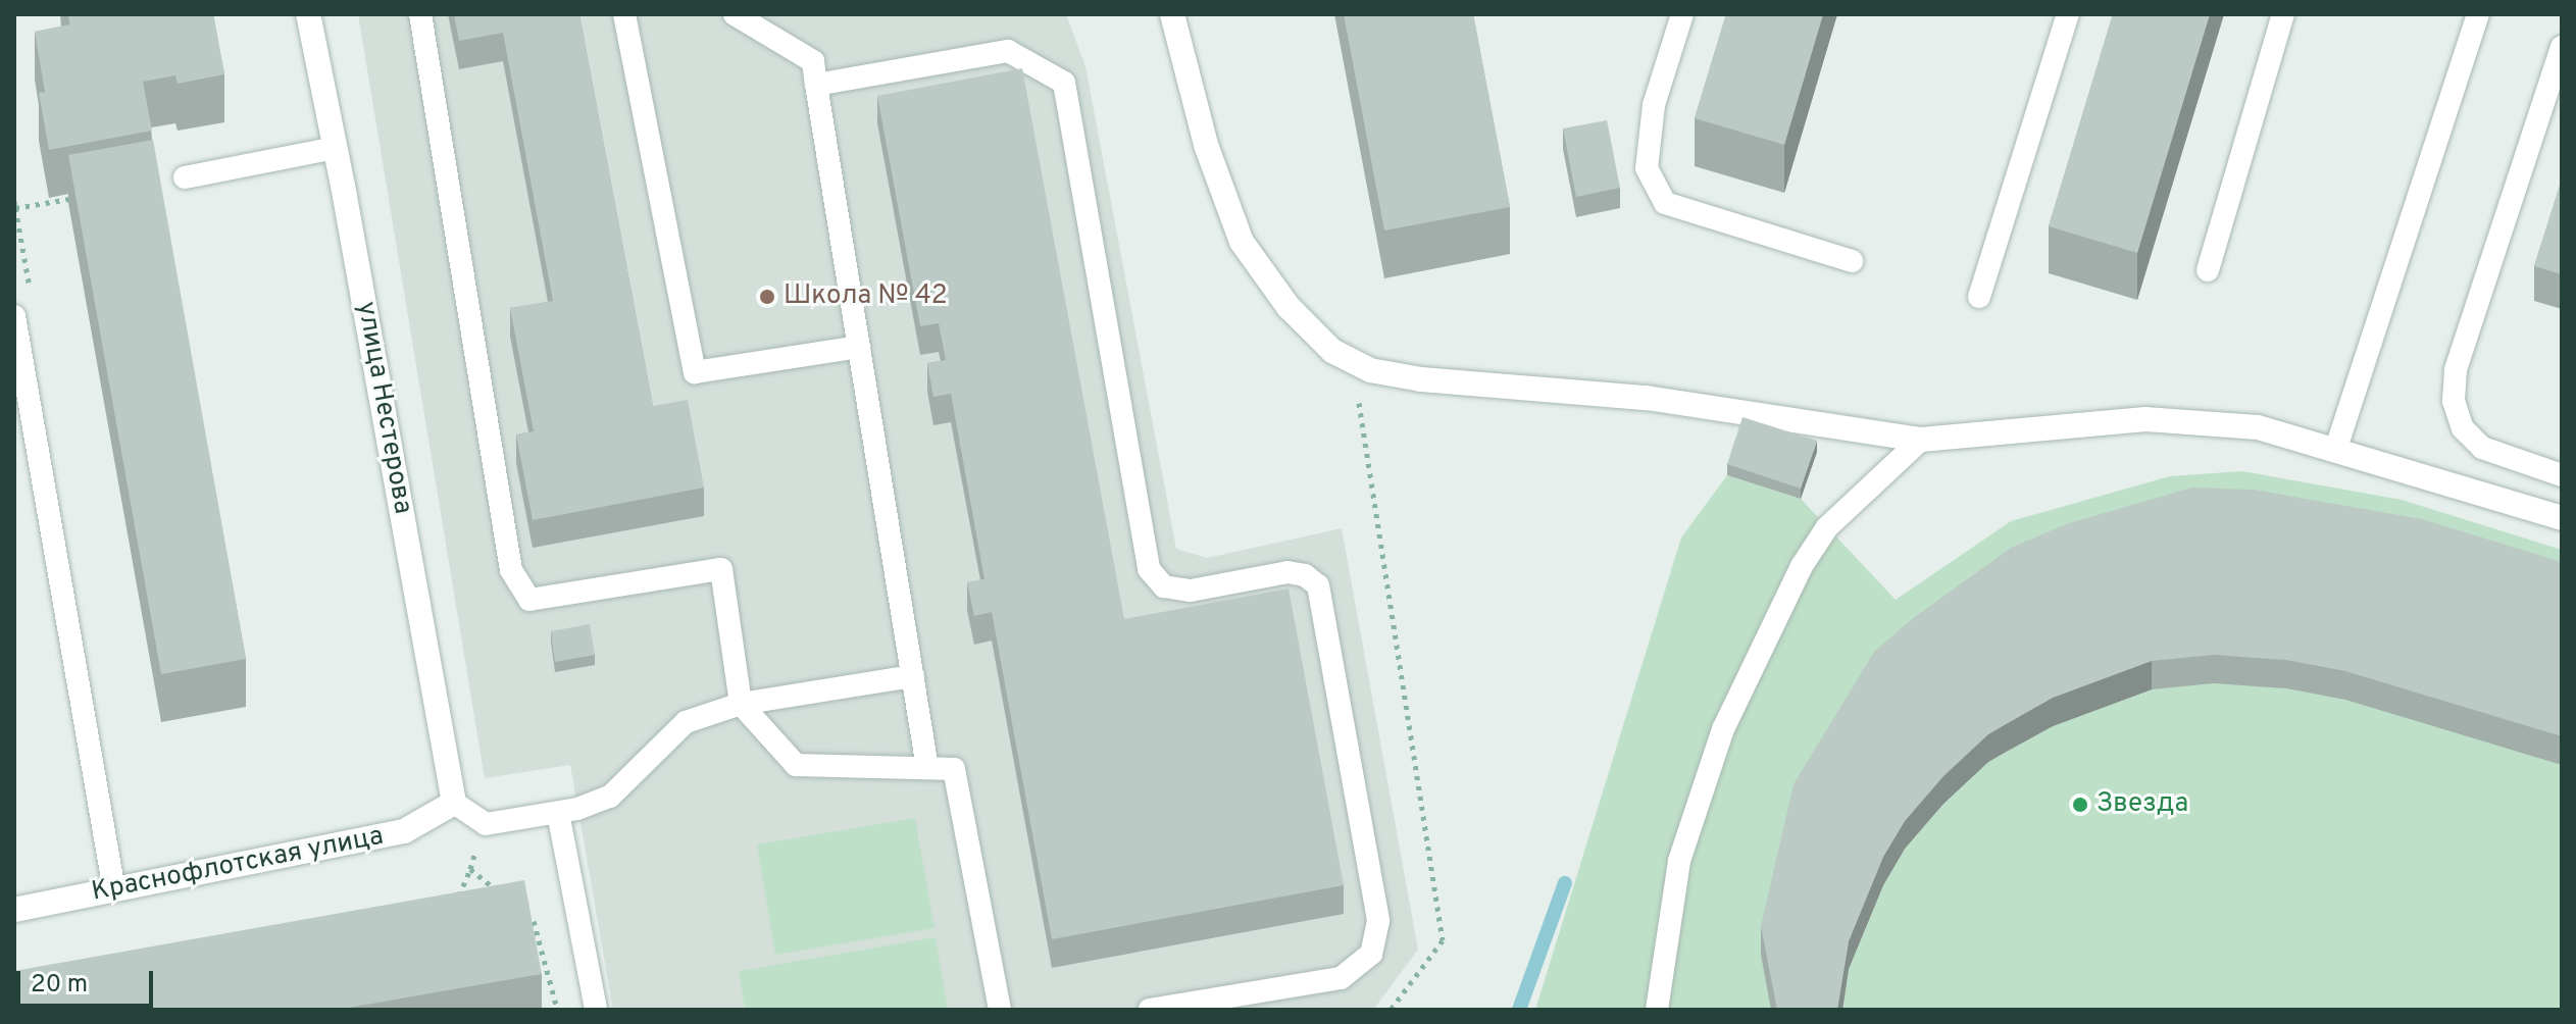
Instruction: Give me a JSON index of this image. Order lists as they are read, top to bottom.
{
  "streets": {
    "street": ["улица Нестерова", "Краснофлотская улица"]
  },
  "crossings": [
    ["улица Нестерова", "Краснофлотская улица"]
  ],
  "places": ["Школа № 42", "Звезда"],
  "scale_bar": "20 m"
}
